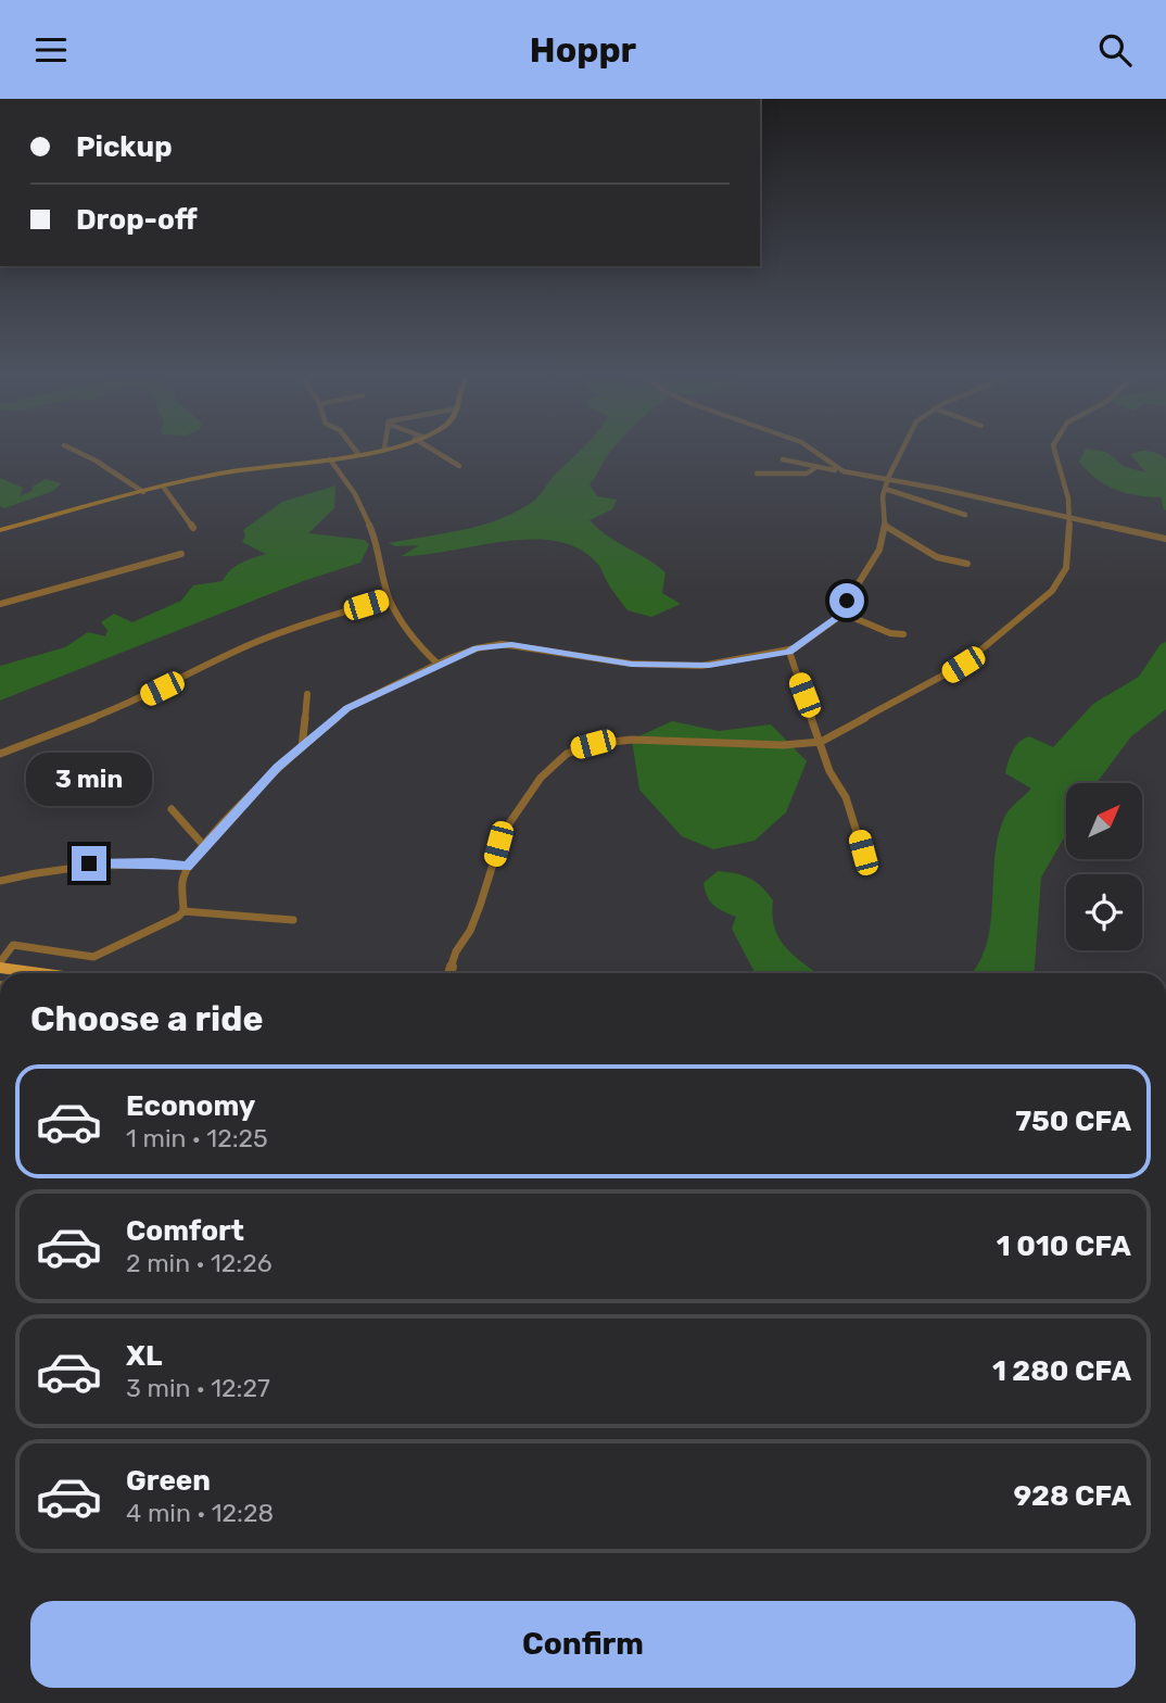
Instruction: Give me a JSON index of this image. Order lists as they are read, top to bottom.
{
  "north": "top right",
  "page": {
    "header": "Hoppr",
    "banner": ["Pickup", "Drop-off"],
    "bubble": "3 min",
    "heading": "Choose a ride",
    "list": [
      {
        "name": "Economy",
        "note": "1 min · 12:25",
        "value": "750 CFA"
      },
      {
        "name": "Comfort",
        "note": "2 min · 12:26",
        "value": "1 010 CFA"
      },
      {
        "name": "XL",
        "note": "3 min · 12:27",
        "value": "1 280 CFA"
      },
      {
        "name": "Green",
        "note": "4 min · 12:28",
        "value": "928 CFA"
      }
    ],
    "buttons": "Confirm"
  }
}
